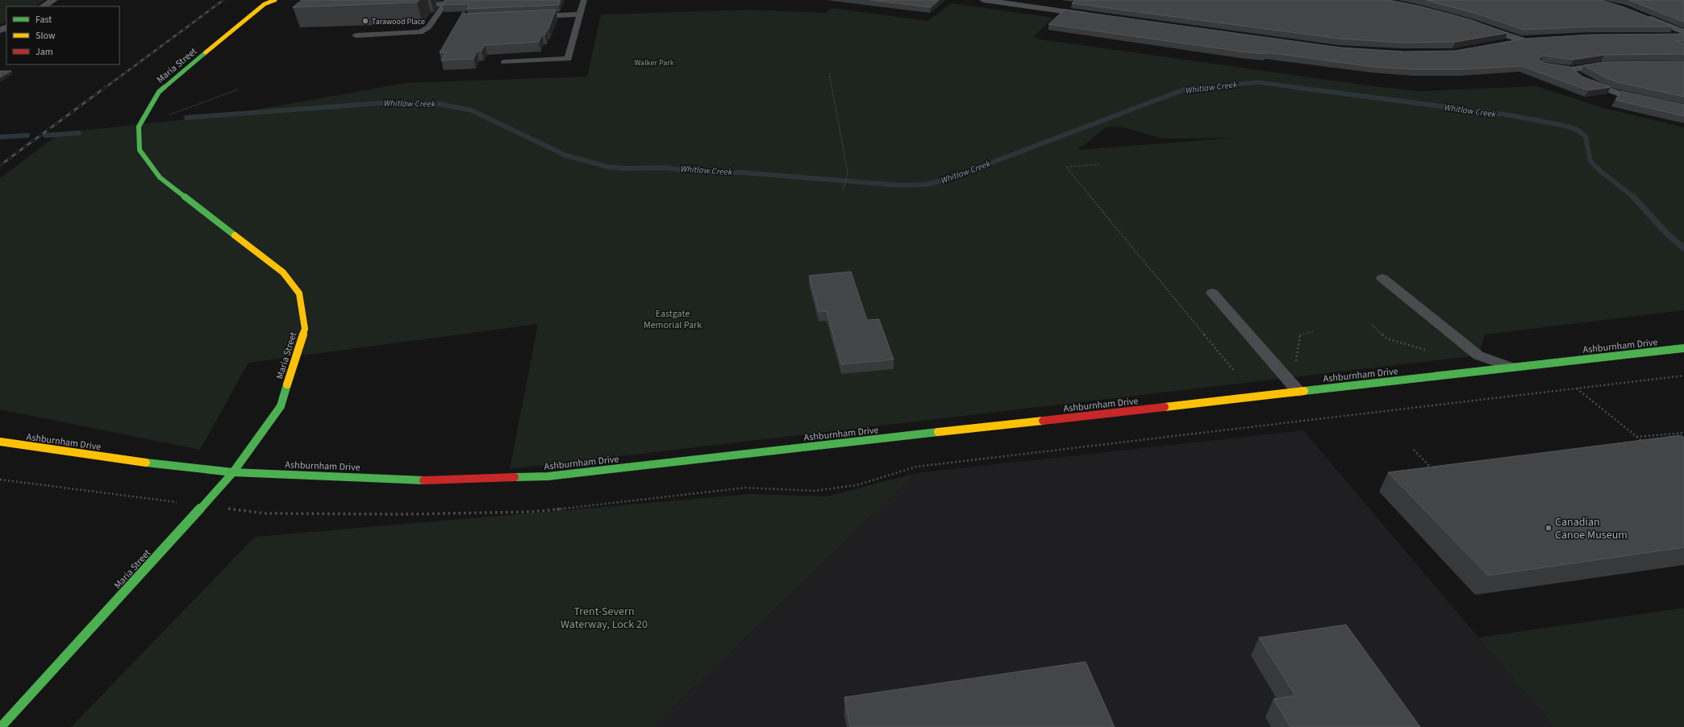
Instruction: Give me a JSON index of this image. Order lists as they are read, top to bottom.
{
  "streets": {
    "street": ["Maria Street", "Ashburnham Drive"]
  },
  "crossings": [
    ["Maria Street", "Ashburnham Drive"]
  ],
  "water": ["Whitlaw Creek"],
  "parks": ["Walker Park", "Eastgate Memorial Park", "Trent-Severn Waterway, Lock 20"],
  "places": ["Tarawood Place", "Canadian Canoe Museum"],
  "legend": ["Fast", "Slow", "Jam"]
}
